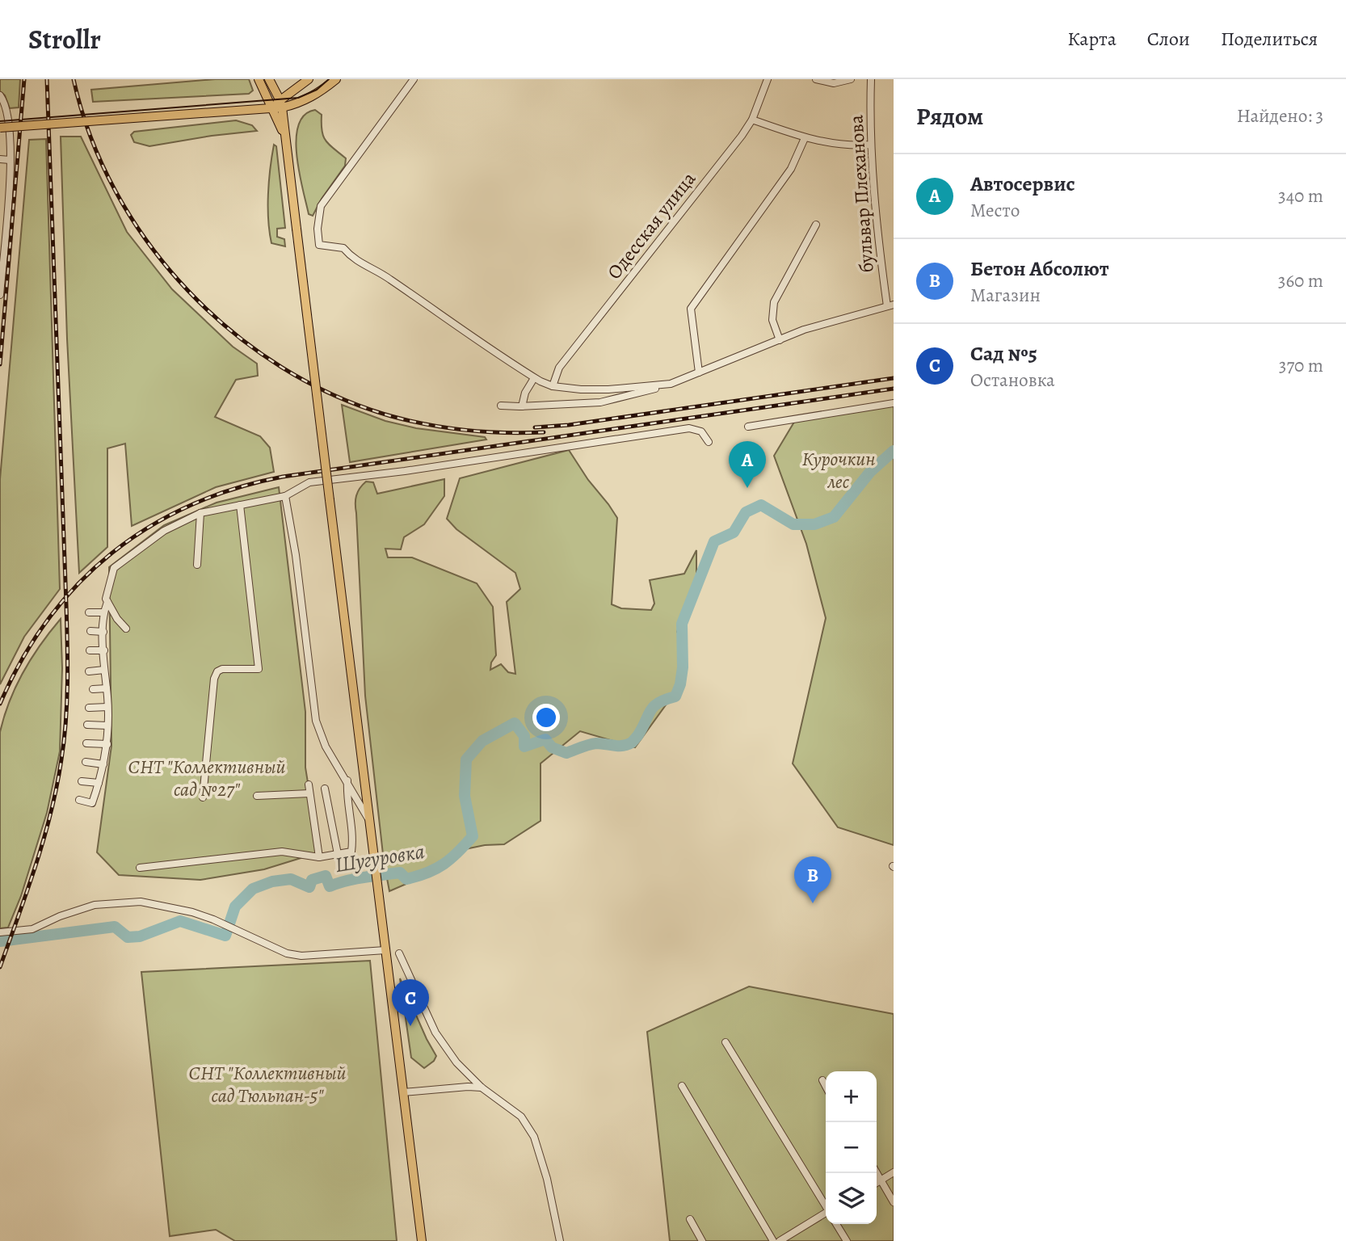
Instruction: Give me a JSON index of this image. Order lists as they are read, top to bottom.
{
  "streets": {
    "street": ["бульвар Плеханова", "Одесская улица"]
  },
  "water": ["Шугуровка"],
  "parks": ["Курочкин лес", "СНТ \"Коллективный сад №27\"", "СНТ \"Коллективный сад Тюльпан-5\""],
  "page": {
    "header": "Strollr",
    "nav": ["Карта", "Слои", "Поделиться"],
    "heading": ["Рядом", "Найдено: 3"],
    "list": [
      {
        "mark": "A",
        "name": "Автосервис",
        "note": "Место",
        "value": "340 m"
      },
      {
        "mark": "B",
        "name": "Бетон Абсолют",
        "note": "Магазин",
        "value": "360 m"
      },
      {
        "mark": "C",
        "name": "Сад №5",
        "note": "Остановка",
        "value": "370 m"
      }
    ],
    "pins": ["A", "B", "C"],
    "map_buttons": ["+", "−"]
  }
}
